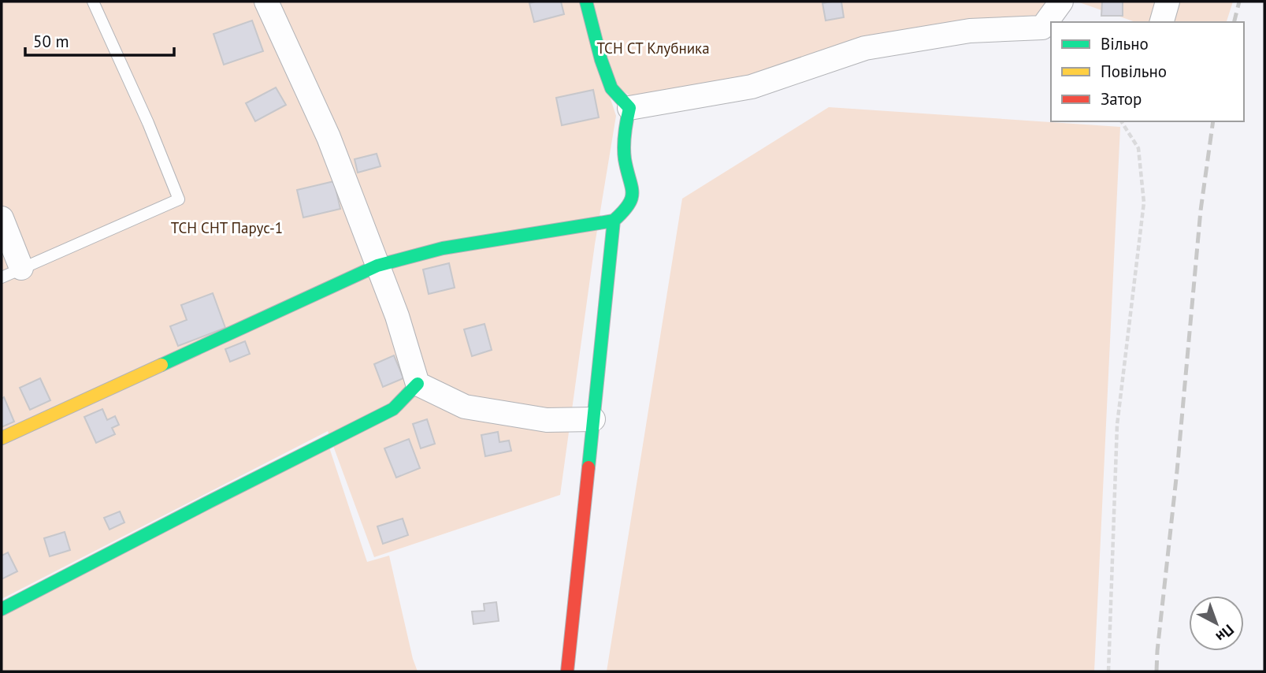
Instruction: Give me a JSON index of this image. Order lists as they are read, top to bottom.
{
  "parks": ["ТСН СТ Клубника", "ТСН СНТ Парус-1"],
  "legend": ["Вільно", "Повільно", "Затор"],
  "scale_bar": "50 m",
  "north": "bottom right"
}
